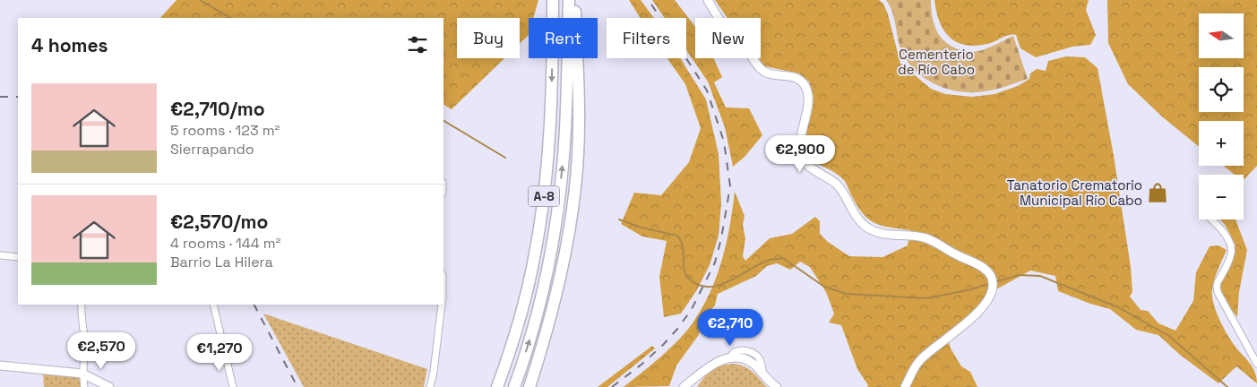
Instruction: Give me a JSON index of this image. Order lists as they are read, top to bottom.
{
  "streets": {
    "highway": ["A-8"]
  },
  "parks": ["Cementerio de Río Cabo"],
  "places": {
    "shop": ["Tanatorio Crematorio Municipal Río Cabo"]
  },
  "north": "left",
  "page": {
    "map_buttons": ["+", "−"],
    "chip": [
      "Buy",
      "Rent",
      "Filters",
      "New"
    ],
    "heading": "4 homes",
    "list": [
      {
        "name": "€2,710/mo",
        "note": "5 rooms · 123 m² · Sierrapando"
      },
      {
        "name": "€2,570/mo",
        "note": "4 rooms · 144 m² · Barrio La Hilera"
      }
    ],
    "price": [
      "€2,900",
      "€2,710",
      "€2,570",
      "€1,270"
    ]
  }
}
